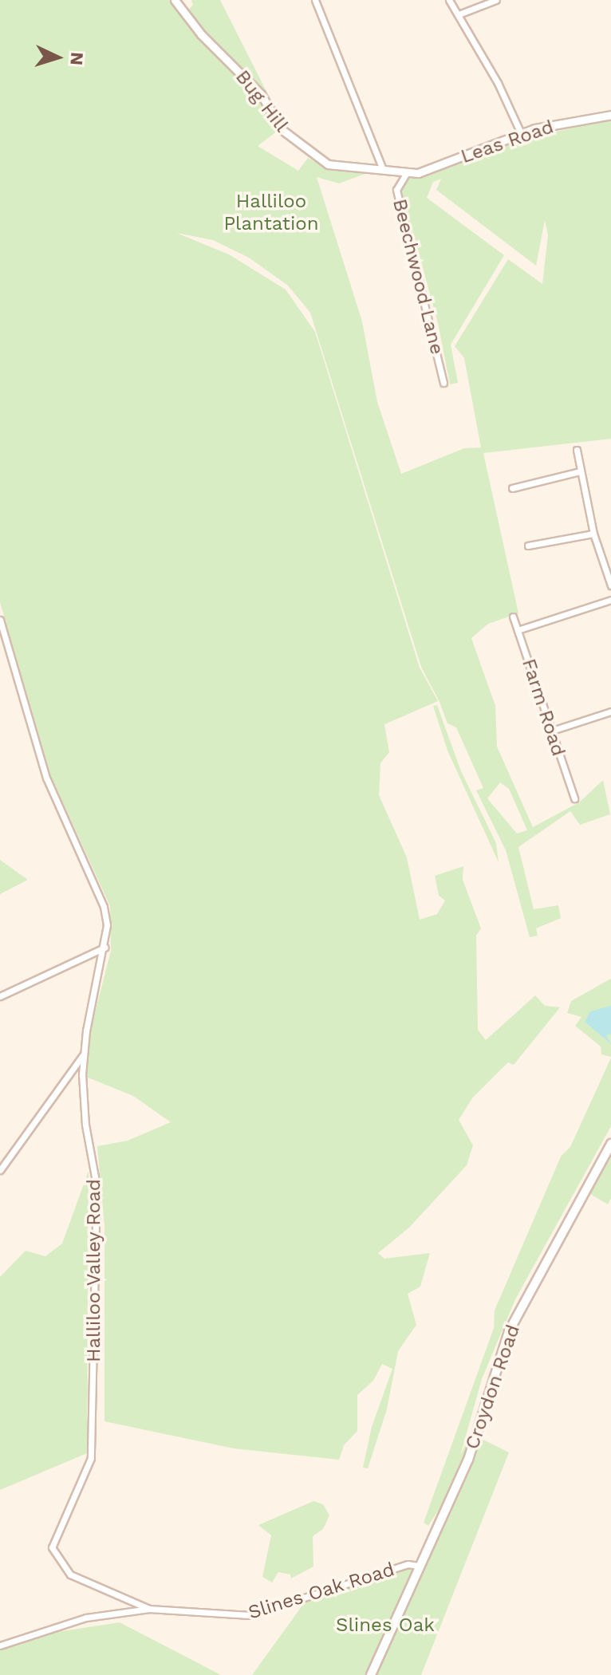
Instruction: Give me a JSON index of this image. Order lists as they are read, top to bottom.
{
  "streets": {
    "main road": ["Croydon Road"],
    "street": [
      "Bug Hill",
      "Leas Road",
      "Beechwood Lane",
      "Farm Road",
      "Halliloo Valley Road",
      "Slines Oak Road"
    ]
  },
  "crossings": [
    ["Bug Hill", "Leas Road"],
    ["Bug Hill", "Beechwood Lane"],
    ["Leas Road", "Beechwood Lane"],
    ["Halliloo Valley Road", "Slines Oak Road"],
    ["Croydon Road", "Slines Oak Road"]
  ],
  "parks": ["Halliloo Plantation", "Slines Oak"],
  "north": "right"
}
